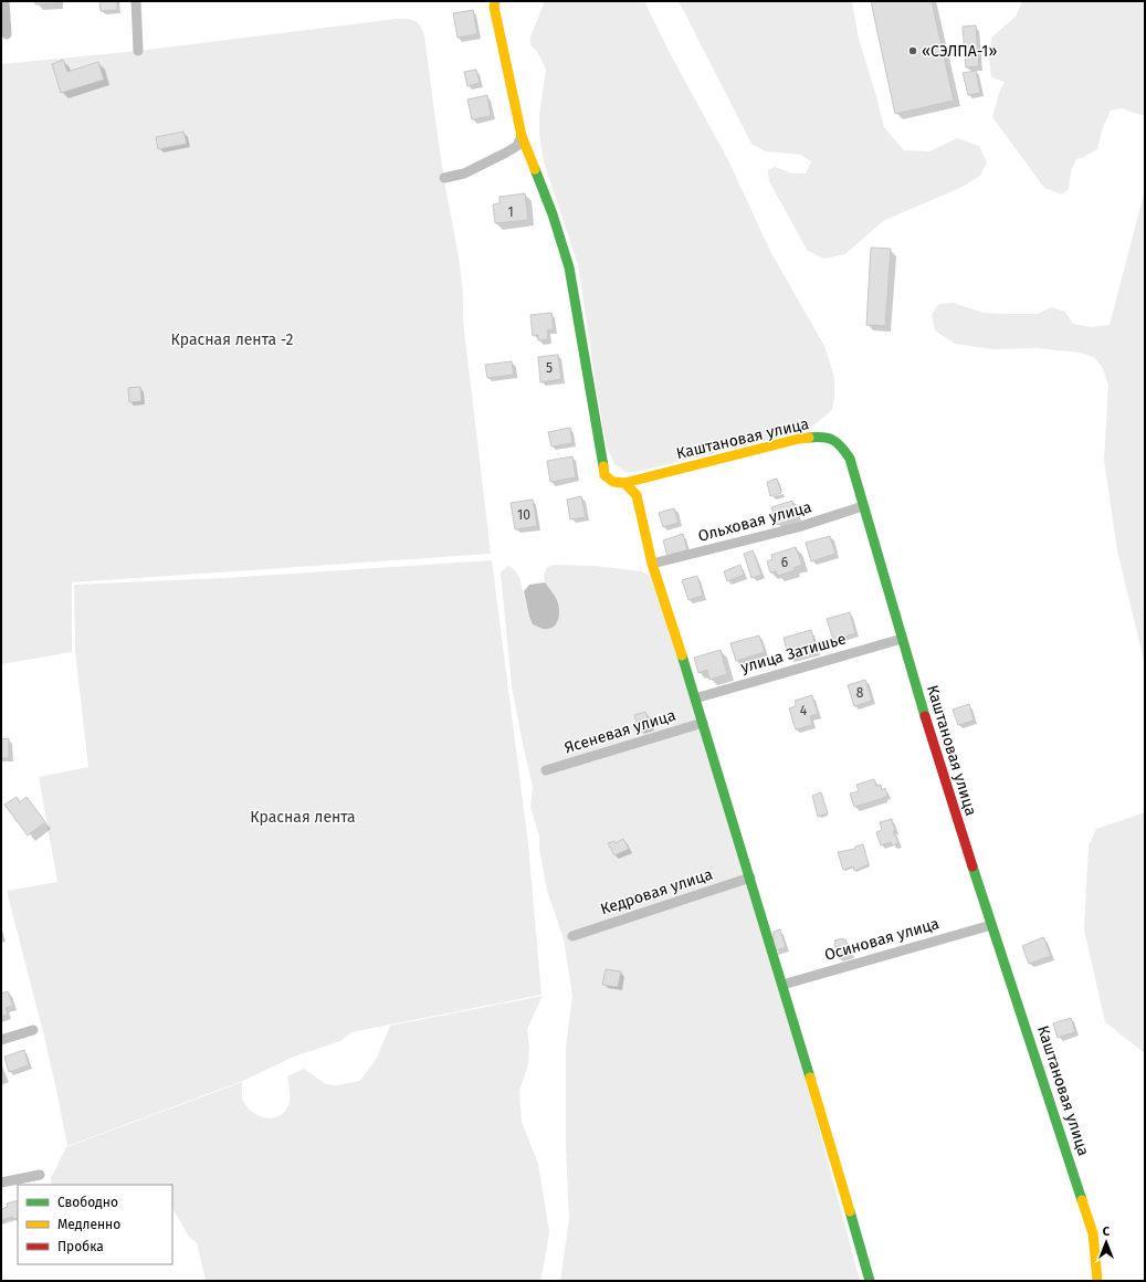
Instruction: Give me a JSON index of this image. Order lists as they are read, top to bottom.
{
  "streets": {
    "street": [
      "Каштановая улица",
      "Ольховая улица",
      "улица Затишье",
      "Ясеневая улица",
      "Кедровая улица",
      "Осиновая улица"
    ]
  },
  "crossings": [
    ["Каштановая улица", "Ольховая улица"],
    ["Каштановая улица", "улица Затишье"],
    ["Каштановая улица", "Осиновая улица"]
  ],
  "parks": ["Красная лента -2", "Красная лента"],
  "places": ["«СЭЛПА-1»"],
  "house_numbers": [
    "1",
    "5",
    "10",
    "6",
    "8",
    "4"
  ],
  "legend": ["Свободно", "Медленно", "Пробка"],
  "north": "top"
}
